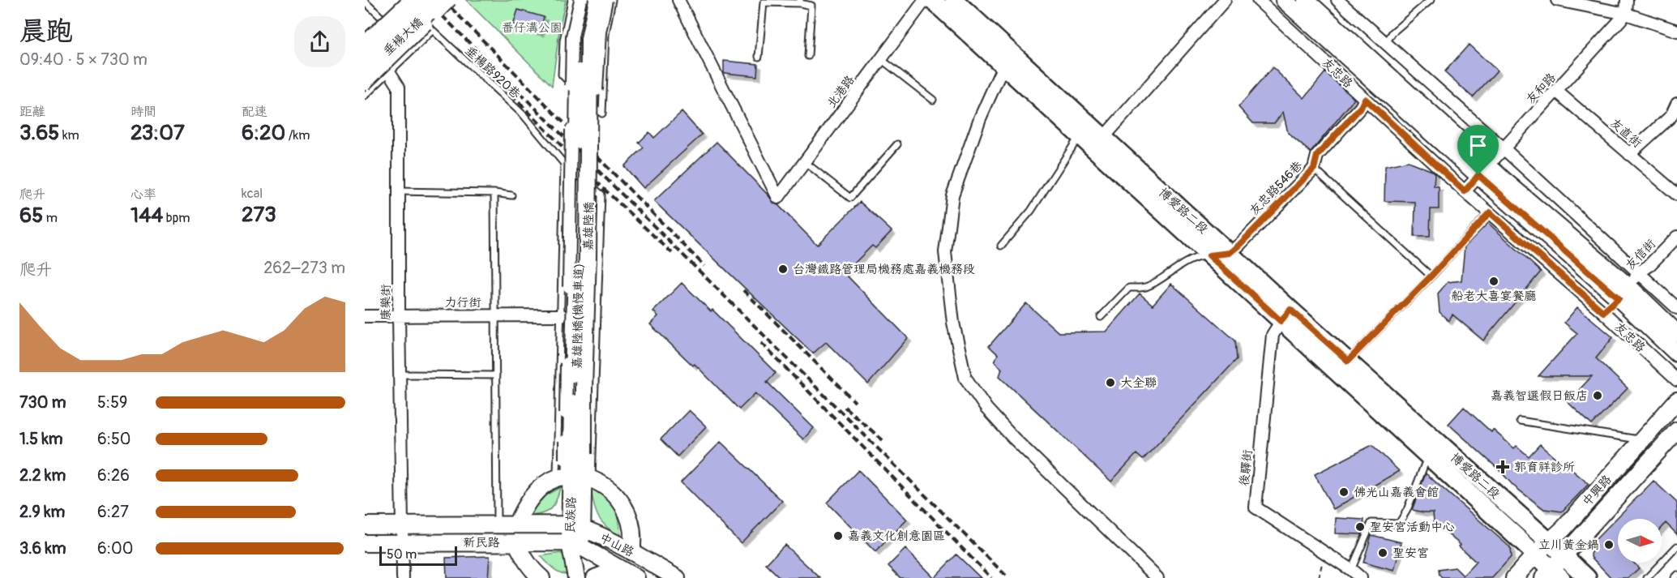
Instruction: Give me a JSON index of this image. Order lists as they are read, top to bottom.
{
  "streets": {
    "main road": ["博愛路二段"],
    "street": [
      "垂楊大橋",
      "友忠路",
      "友和路",
      "北港路",
      "友直街",
      "友忠路546巷",
      "嘉雄陸橋",
      "友信街",
      "康樂街",
      "力行街",
      "嘉雄陸橋(機慢車道)",
      "後驛街",
      "中興路",
      "民族路",
      "新民路",
      "中山路"
    ],
    "lane": ["垂楊路920巷"]
  },
  "crossings": [
    ["垂楊大橋", "垂楊路920巷"],
    ["垂楊路920巷", "民族路"],
    ["友忠路", "友和路"],
    ["友忠路", "友忠路546巷"],
    ["友忠路", "友信街"],
    ["友和路", "友直街"],
    ["友忠路546巷", "博愛路二段"],
    ["博愛路二段", "後驛街"],
    ["博愛路二段", "中興路"],
    ["嘉雄陸橋", "嘉雄陸橋(機慢車道)"],
    ["嘉雄陸橋", "民族路"],
    ["康樂街", "力行街"],
    ["康樂街", "新民路"],
    ["嘉雄陸橋(機慢車道)", "民族路"],
    ["民族路", "新民路"],
    ["民族路", "中山路"],
    ["新民路", "中山路"]
  ],
  "parks": ["番仔溝公園"],
  "places": {
    "other": [
      "台灣鐵路管理局機務處嘉義機務段",
      "船老大喜宴餐廳",
      "大全聯",
      "嘉義智選假日飯店",
      "佛光山嘉義會館",
      "聖安宮活動中心",
      "嘉義文化創意園區",
      "立川黃金鍋",
      "聖安宮"
    ],
    "health": ["郭育祥診所"]
  },
  "scale_bar": "50 m",
  "north": "right",
  "page": {
    "heading": ["晨跑", "09:40 · 5 × 730 m"],
    "stats": [
      ["距離", "3.65 km"],
      ["時間", "23:07"],
      ["配速", "6:20 /km"],
      ["爬升", "65 m"],
      ["心率", "144 bpm"],
      ["kcal", "273"]
    ],
    "chart": ["爬升", "262–273 m"],
    "list": [
      {
        "name": "730 m",
        "note": "5:59"
      },
      {
        "name": "1.5 km",
        "note": "6:50"
      },
      {
        "name": "2.2 km",
        "note": "6:26"
      },
      {
        "name": "2.9 km",
        "note": "6:27"
      },
      {
        "name": "3.6 km",
        "note": "6:00"
      }
    ],
    "scale": "50 m"
  }
}
